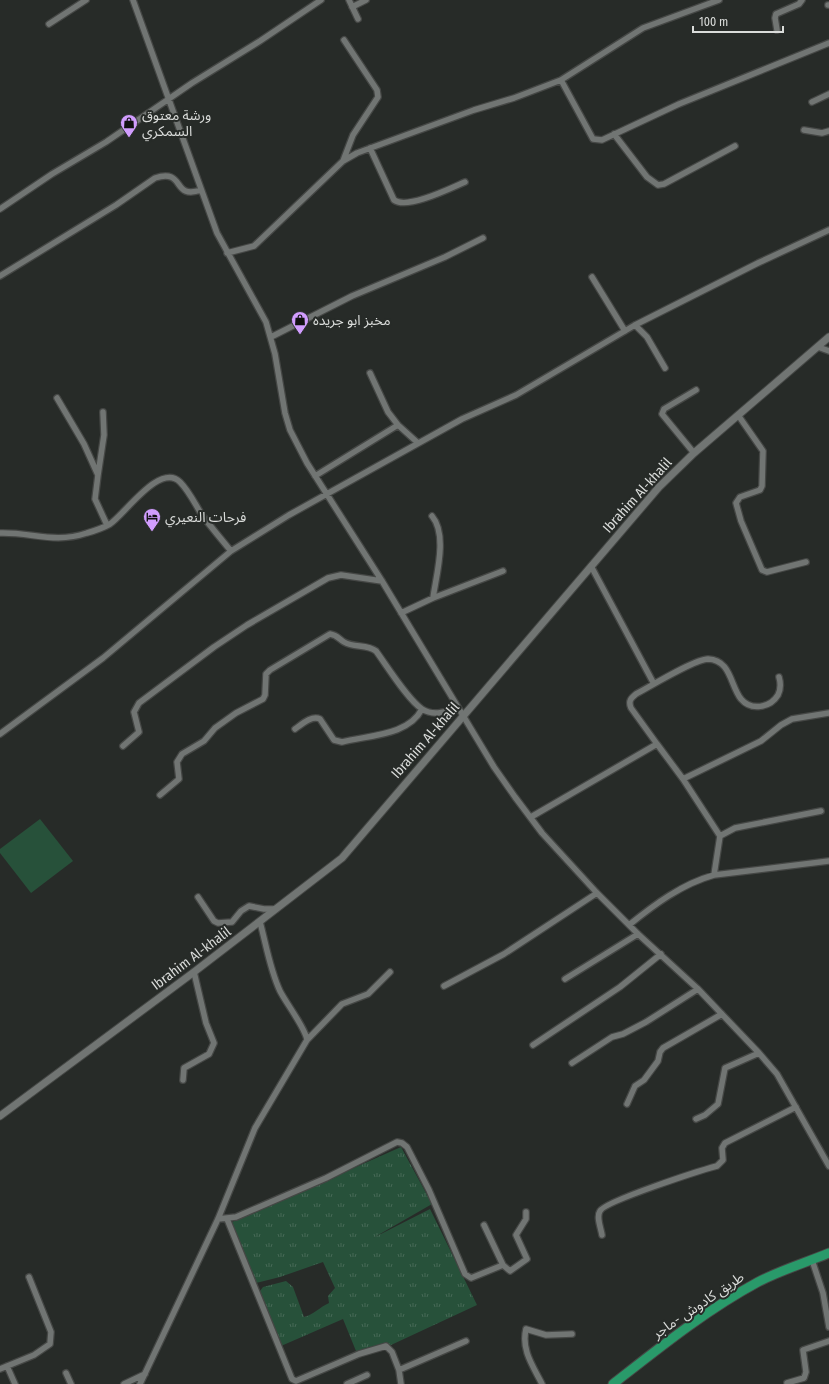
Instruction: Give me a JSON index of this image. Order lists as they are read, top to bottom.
{
  "streets": {
    "highway": ["طريق كادوش -ماجر"],
    "street": ["Ibrahim Al-khalil"]
  },
  "places": {
    "shop": ["ورشة معتوق السمكري", "مخبز ابو جريده"],
    "hotel": ["فرحات النعيري"]
  },
  "scale_bar": "100 m"
}
